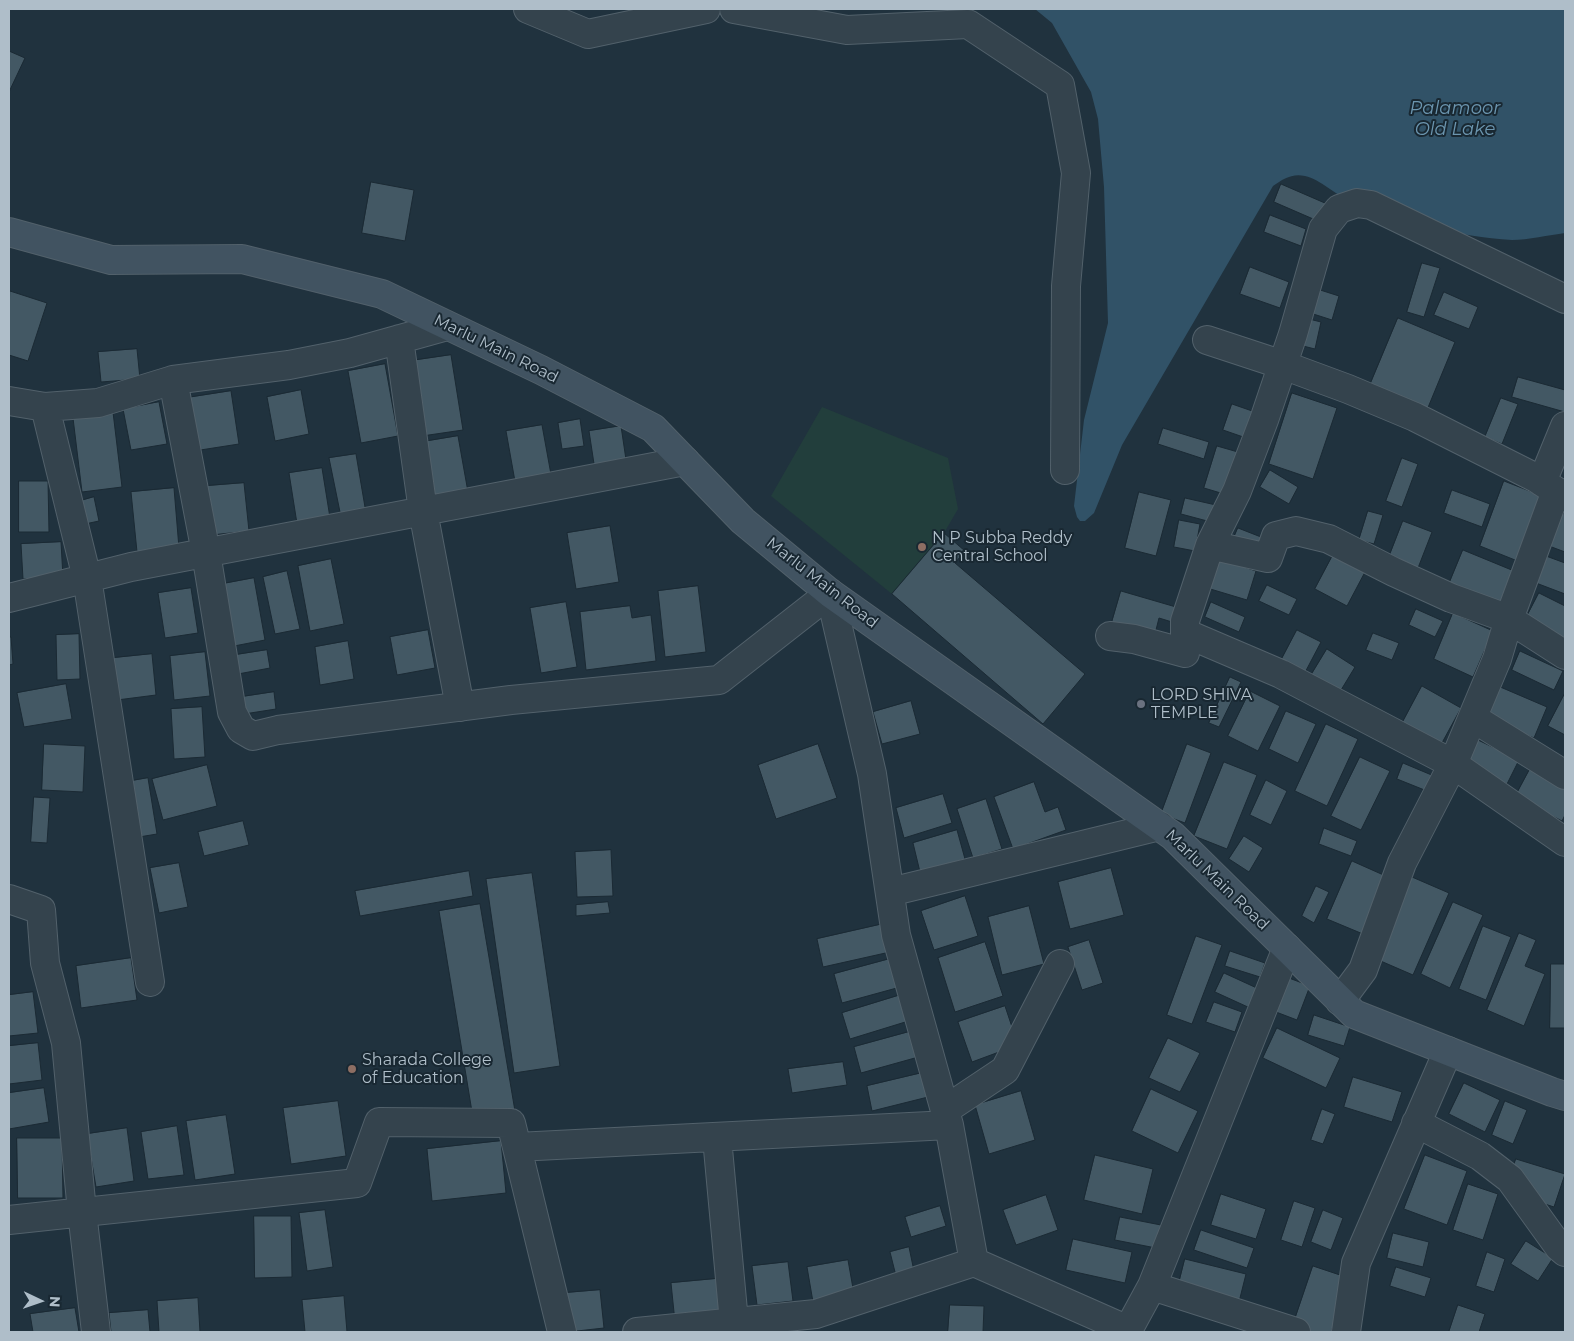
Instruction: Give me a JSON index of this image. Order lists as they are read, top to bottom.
{
  "streets": {
    "street": ["Marlu Main Road"]
  },
  "water": ["Palamoor Old Lake"],
  "places": ["N P Subba Reddy Central School", "LORD SHIVA TEMPLE", "Sharada College of Education"],
  "north": "right"
}
